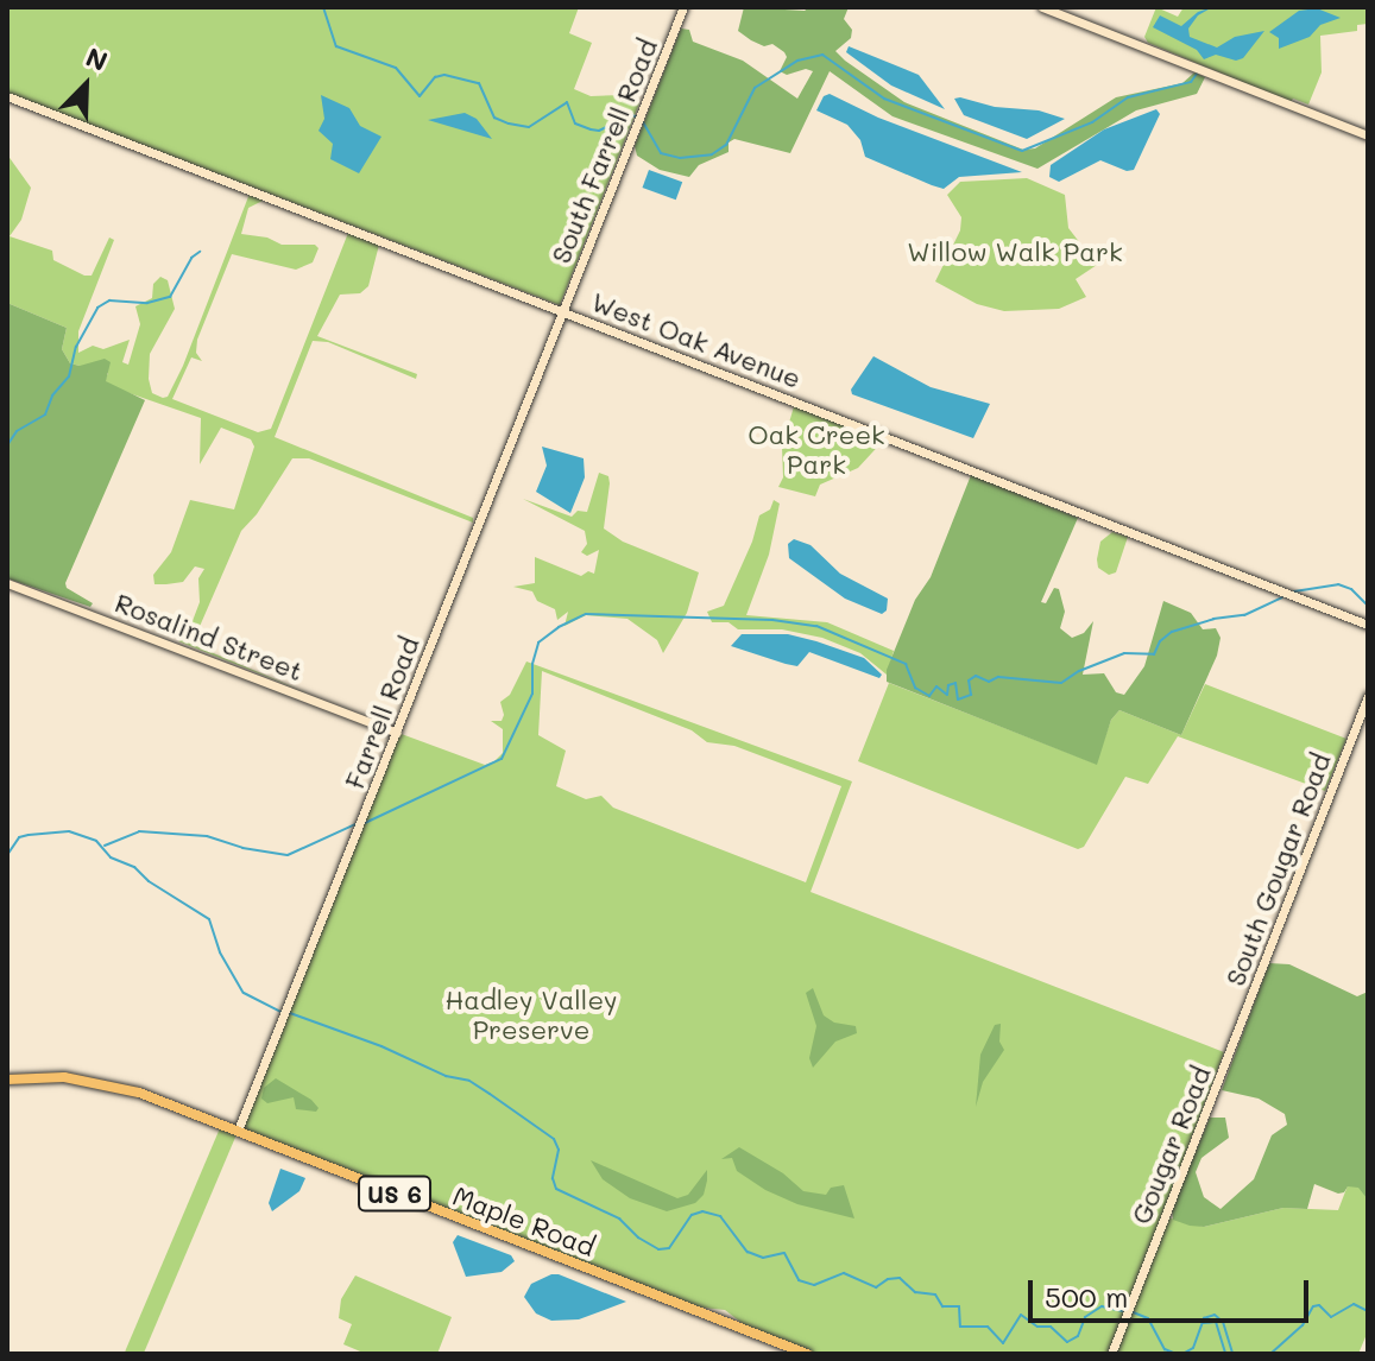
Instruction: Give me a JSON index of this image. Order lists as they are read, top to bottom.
{
  "streets": {
    "main road": ["US 6", "Maple Road"],
    "street": [
      "South Farrell Road",
      "West Oak Avenue",
      "Rosalind Street",
      "Farrell Road",
      "South Gougar Road",
      "Gougar Road"
    ]
  },
  "crossings": [
    ["South Farrell Road", "West Oak Avenue"],
    ["South Farrell Road", "Farrell Road"],
    ["West Oak Avenue", "Farrell Road"],
    ["Rosalind Street", "Farrell Road"],
    ["Farrell Road", "Maple Road"],
    ["South Gougar Road", "Gougar Road"]
  ],
  "parks": ["Willow Walk Park", "Oak Creek Park", "Hadley Valley Preserve"],
  "scale_bar": "500 m",
  "north": "top right"
}
